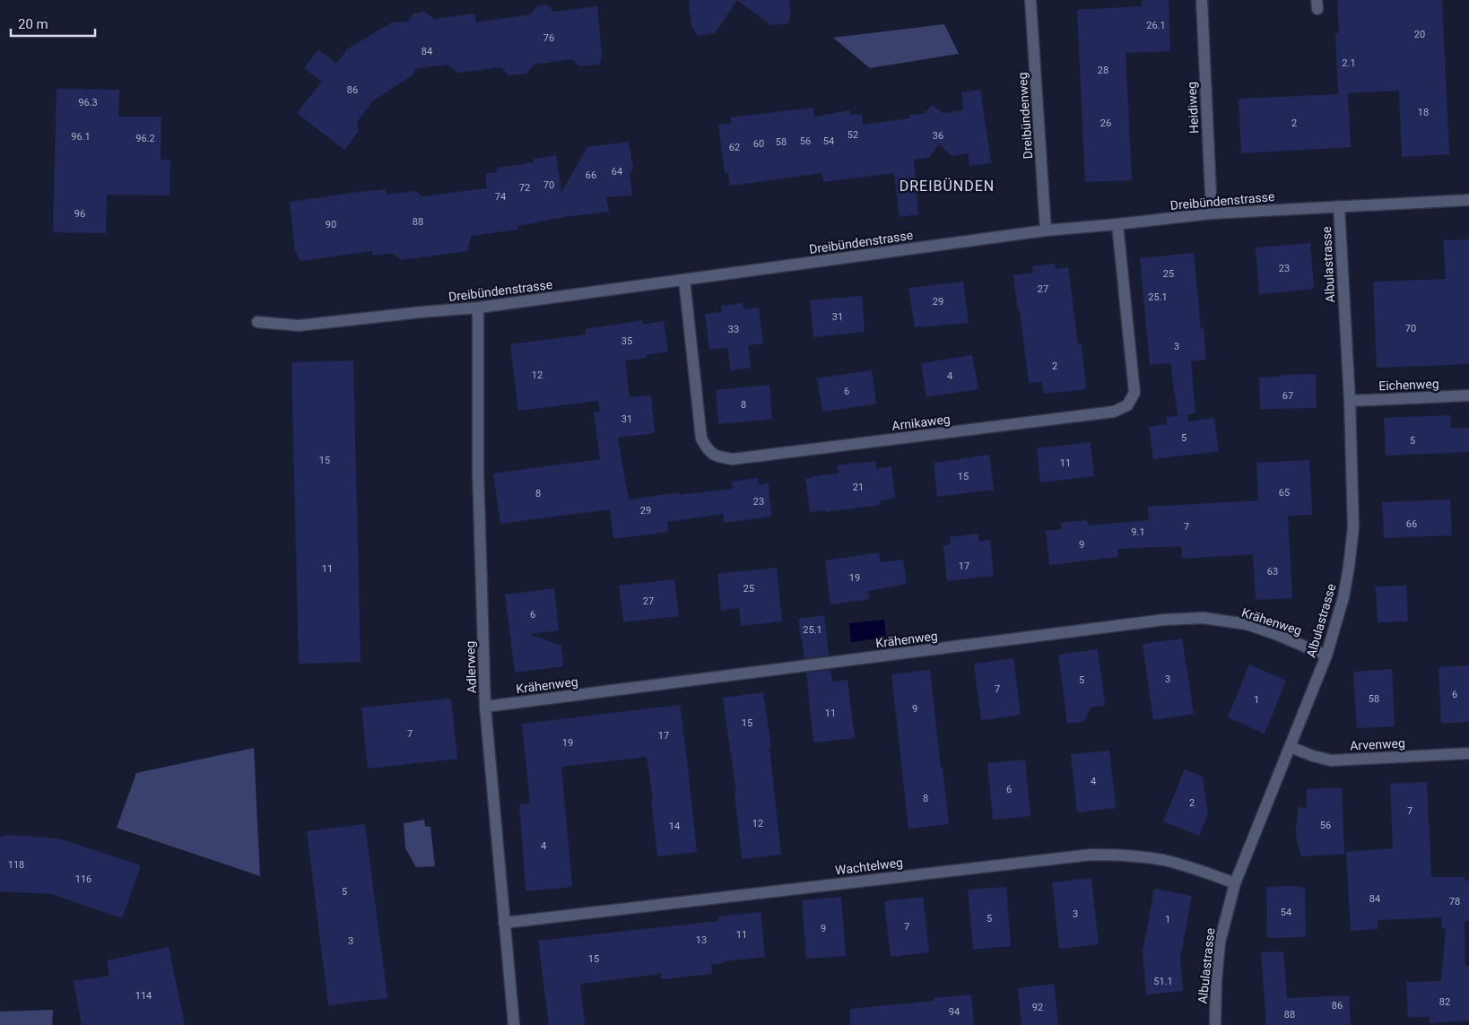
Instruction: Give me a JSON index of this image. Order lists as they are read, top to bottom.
{
  "streets": {
    "street": [
      "Heidiweg",
      "Dreibündenweg",
      "Dreibündenstrasse",
      "Albulastrasse",
      "Eichenweg",
      "Arnikaweg",
      "Krähenweg",
      "Adlerweg",
      "Arvenweg",
      "Wachtelweg"
    ]
  },
  "crossings": [
    ["Heidiweg", "Dreibündenstrasse"],
    ["Dreibündenweg", "Dreibündenstrasse"],
    ["Dreibündenstrasse", "Albulastrasse"],
    ["Dreibündenstrasse", "Arnikaweg"],
    ["Dreibündenstrasse", "Adlerweg"],
    ["Albulastrasse", "Eichenweg"],
    ["Albulastrasse", "Krähenweg"],
    ["Albulastrasse", "Arvenweg"],
    ["Albulastrasse", "Wachtelweg"],
    ["Krähenweg", "Adlerweg"],
    ["Adlerweg", "Wachtelweg"]
  ],
  "districts": ["DREIBÜNDEN"],
  "house_numbers": [
    "26.1",
    "20",
    "76",
    "84",
    "2.1",
    "28",
    "86",
    "96.3",
    "18",
    "26",
    "2",
    "52",
    "36",
    "96.1",
    "96.2",
    "56",
    "54",
    "58",
    "60",
    "62",
    "64",
    "66",
    "70",
    "72",
    "74",
    "96",
    "88",
    "90",
    "23",
    "25",
    "27",
    "25.1",
    "29",
    "31",
    "70",
    "33",
    "35",
    "3",
    "2",
    "12",
    "4",
    "6",
    "67",
    "8",
    "31",
    "5",
    "5",
    "15",
    "11",
    "15",
    "21",
    "65",
    "8",
    "23",
    "29",
    "66",
    "7",
    "9.1",
    "9",
    "17",
    "11",
    "63",
    "19",
    "25",
    "27",
    "6",
    "25.1",
    "3",
    "5",
    "7",
    "6",
    "58",
    "1",
    "9",
    "11",
    "15",
    "7",
    "17",
    "19",
    "4",
    "6",
    "8",
    "2",
    "7",
    "12",
    "56",
    "14",
    "4",
    "118",
    "116",
    "5",
    "84",
    "78",
    "54",
    "3",
    "5",
    "1",
    "7",
    "9",
    "11",
    "13",
    "3",
    "15",
    "51.1",
    "114",
    "82",
    "86",
    "92",
    "94",
    "88"
  ],
  "scale_bar": "20 m"
}
